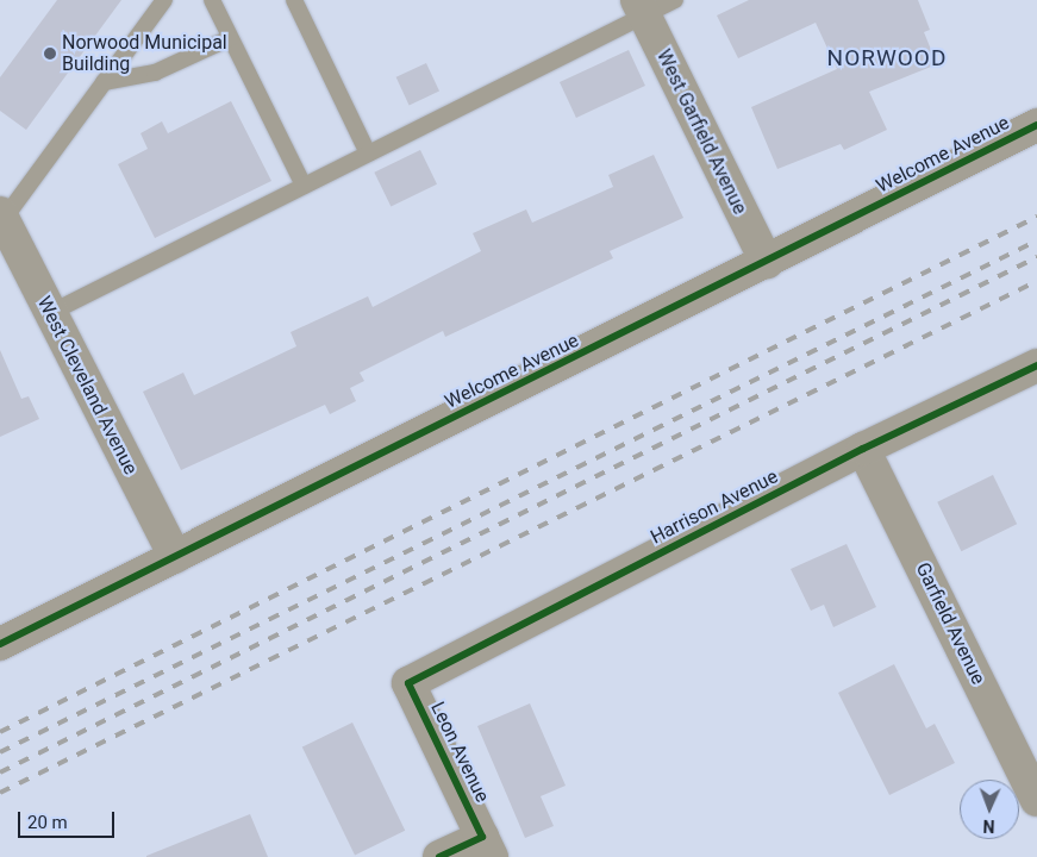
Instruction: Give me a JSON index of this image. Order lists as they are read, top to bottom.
{
  "streets": {
    "street": [
      "West Garfield Avenue",
      "Welcome Avenue",
      "West Cleveland Avenue",
      "Harrison Avenue",
      "Garfield Avenue",
      "Leon Avenue"
    ]
  },
  "crossings": [
    ["West Garfield Avenue", "Welcome Avenue"],
    ["Welcome Avenue", "West Cleveland Avenue"],
    ["Harrison Avenue", "Garfield Avenue"],
    ["Harrison Avenue", "Leon Avenue"]
  ],
  "districts": ["NORWOOD"],
  "places": ["Norwood Municipal Building"],
  "scale_bar": "20 m",
  "north": "bottom"
}
